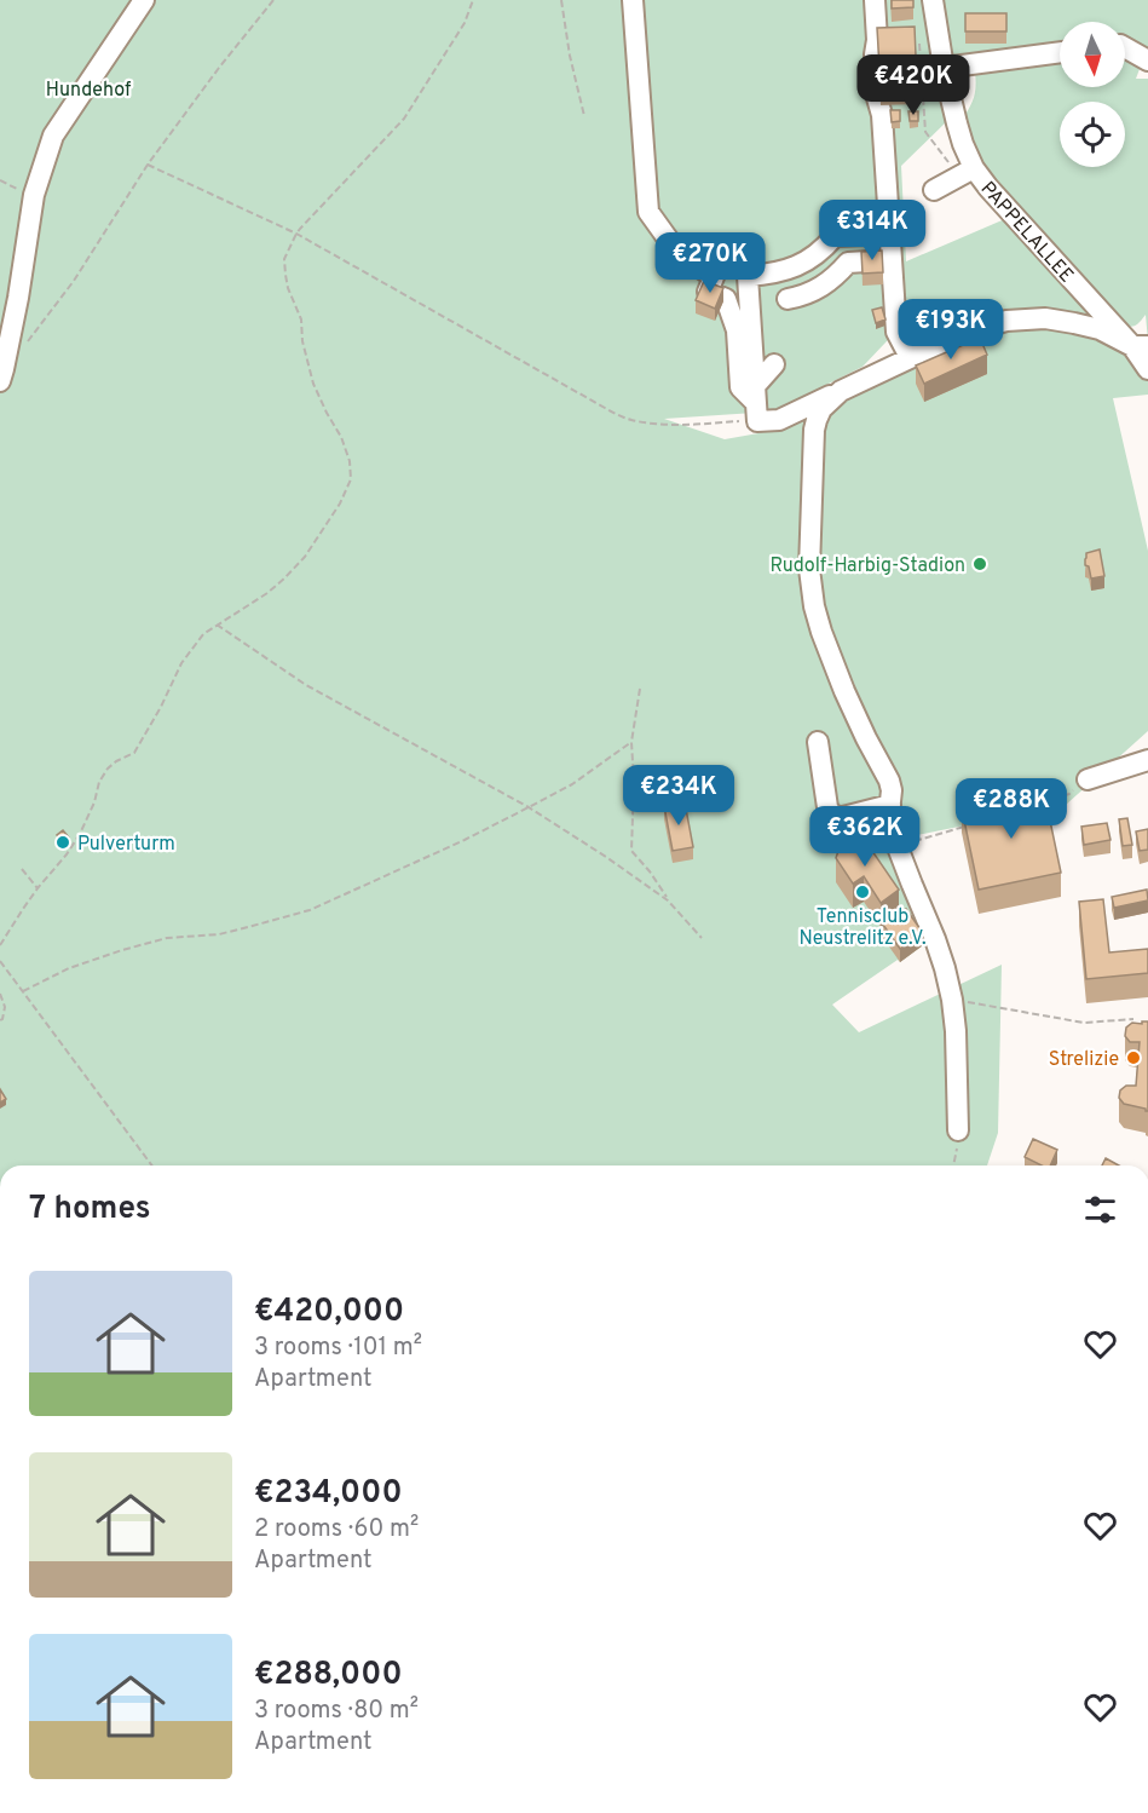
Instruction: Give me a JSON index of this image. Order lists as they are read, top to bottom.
{
  "streets": {
    "street": ["PAPPELALLEE"]
  },
  "parks": ["Hundehof"],
  "places": [
    "Rudolf-Harbig-Stadion",
    "Pulverturm",
    "Tennisclub Neustrelitz e.V.",
    "Strelizie"
  ],
  "north": "bottom",
  "page": {
    "price": [
      "€420K",
      "€314K",
      "€270K",
      "€193K",
      "€234K",
      "€288K",
      "€362K"
    ],
    "heading": "7 homes",
    "list": [
      {
        "name": "€420,000",
        "note": "3 rooms · 101 m² · Apartment"
      },
      {
        "name": "€234,000",
        "note": "2 rooms · 60 m² · Apartment"
      },
      {
        "name": "€288,000",
        "note": "3 rooms · 80 m² · Apartment"
      }
    ]
  }
}
